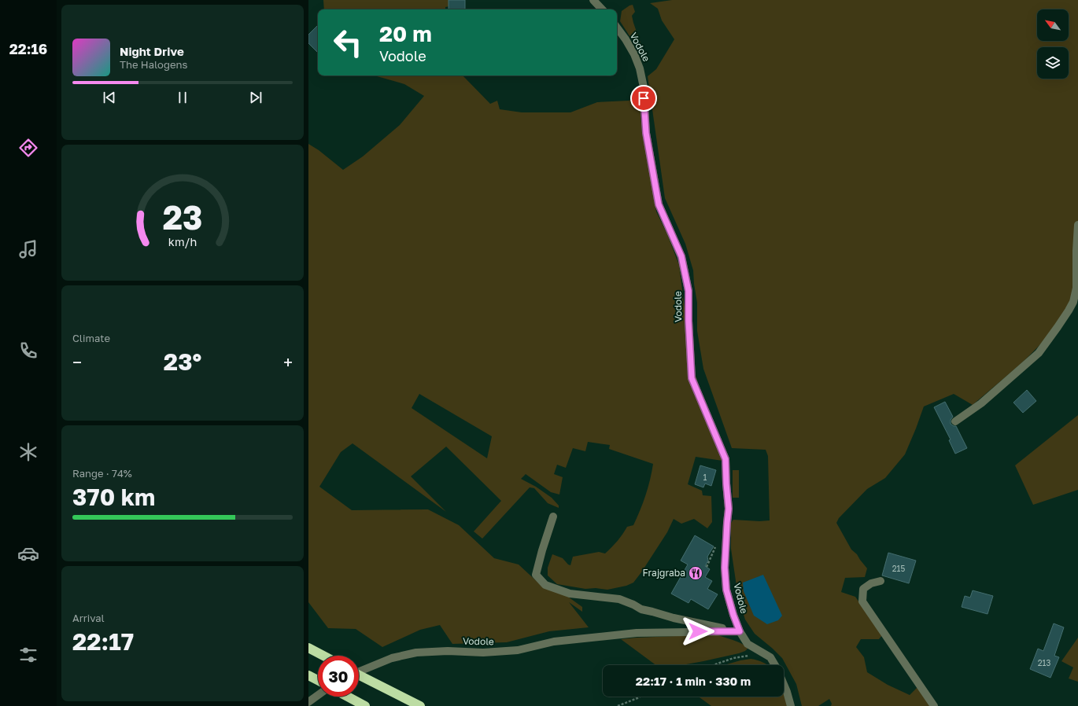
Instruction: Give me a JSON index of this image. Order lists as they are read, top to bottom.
{
  "streets": {
    "street": ["Vodole"]
  },
  "places": {
    "restaurant": ["Frajgraba"]
  },
  "house_numbers": ["1", "215", "213"],
  "north": "top left",
  "page": {
    "tabs": "22:16",
    "turn": ["20 m", "Vodole"],
    "song": ["Night Drive", "The Halogens"],
    "tile": [
      "Climate",
      ["Range · 74%", "370 km"],
      ["Arrival", "22:17"]
    ],
    "heat": ["−", "23°", "+"],
    "limit": "30",
    "trip": "22:17 · 1 min · 330 m",
    "gauge": ["23", "km/h"]
  }
}
